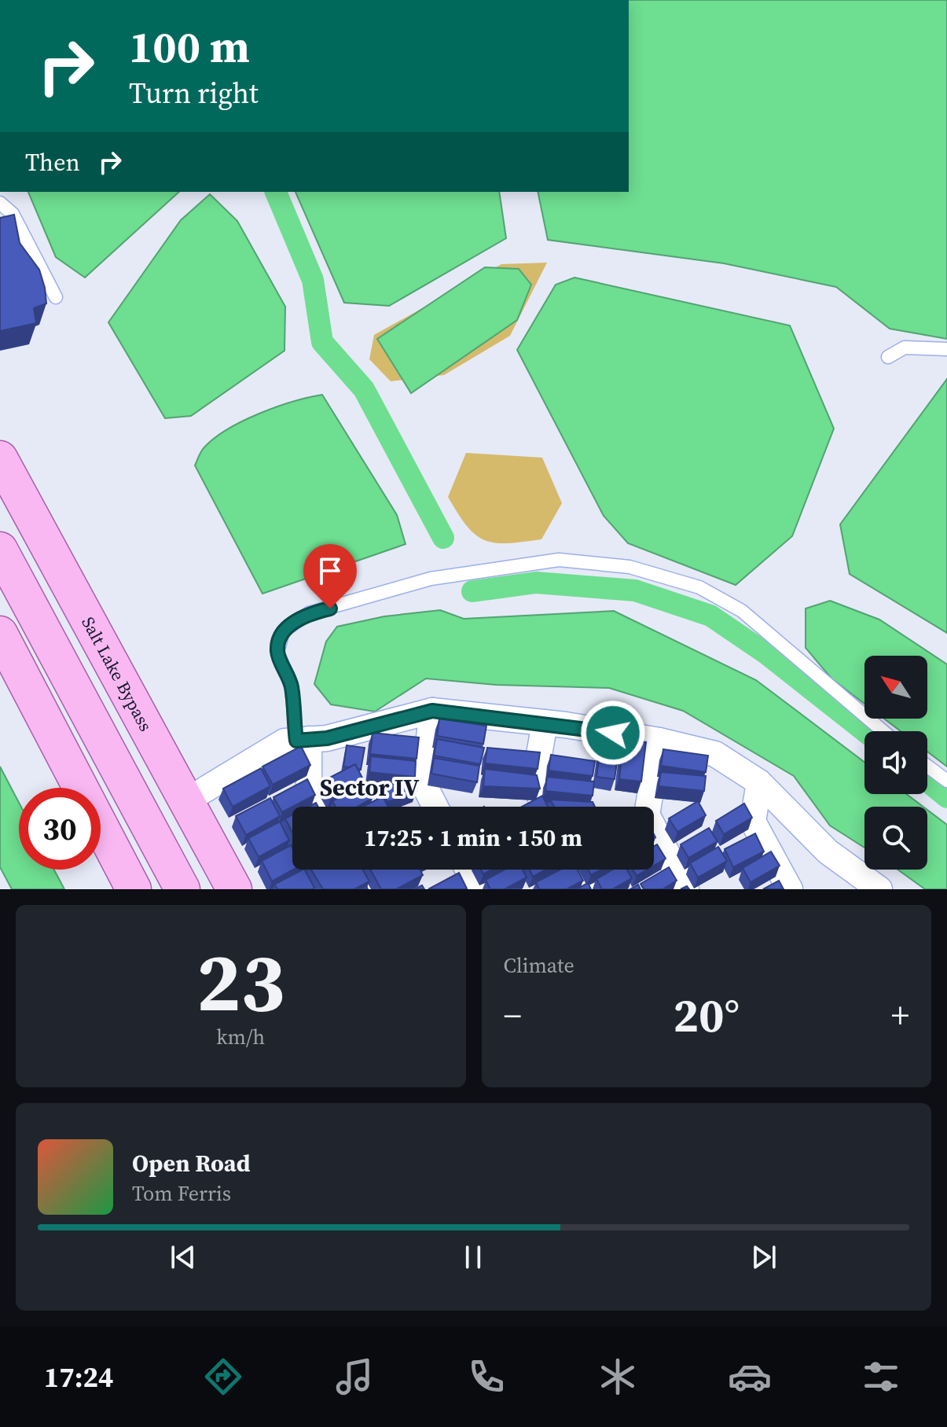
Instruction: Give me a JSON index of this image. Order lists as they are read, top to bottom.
{
  "streets": {
    "main road": ["Salt Lake Bypass"]
  },
  "districts": ["Sector IV"],
  "north": "top left",
  "page": {
    "turn": ["100 m", "Turn right"],
    "then": "Then",
    "limit": "30",
    "trip": "17:25 · 1 min · 150 m",
    "tile": [
      ["23", "km/h"],
      "Climate"
    ],
    "heat": ["−", "20°", "+"],
    "song": ["Open Road", "Tom Ferris"],
    "tabs": "17:24"
  }
}
